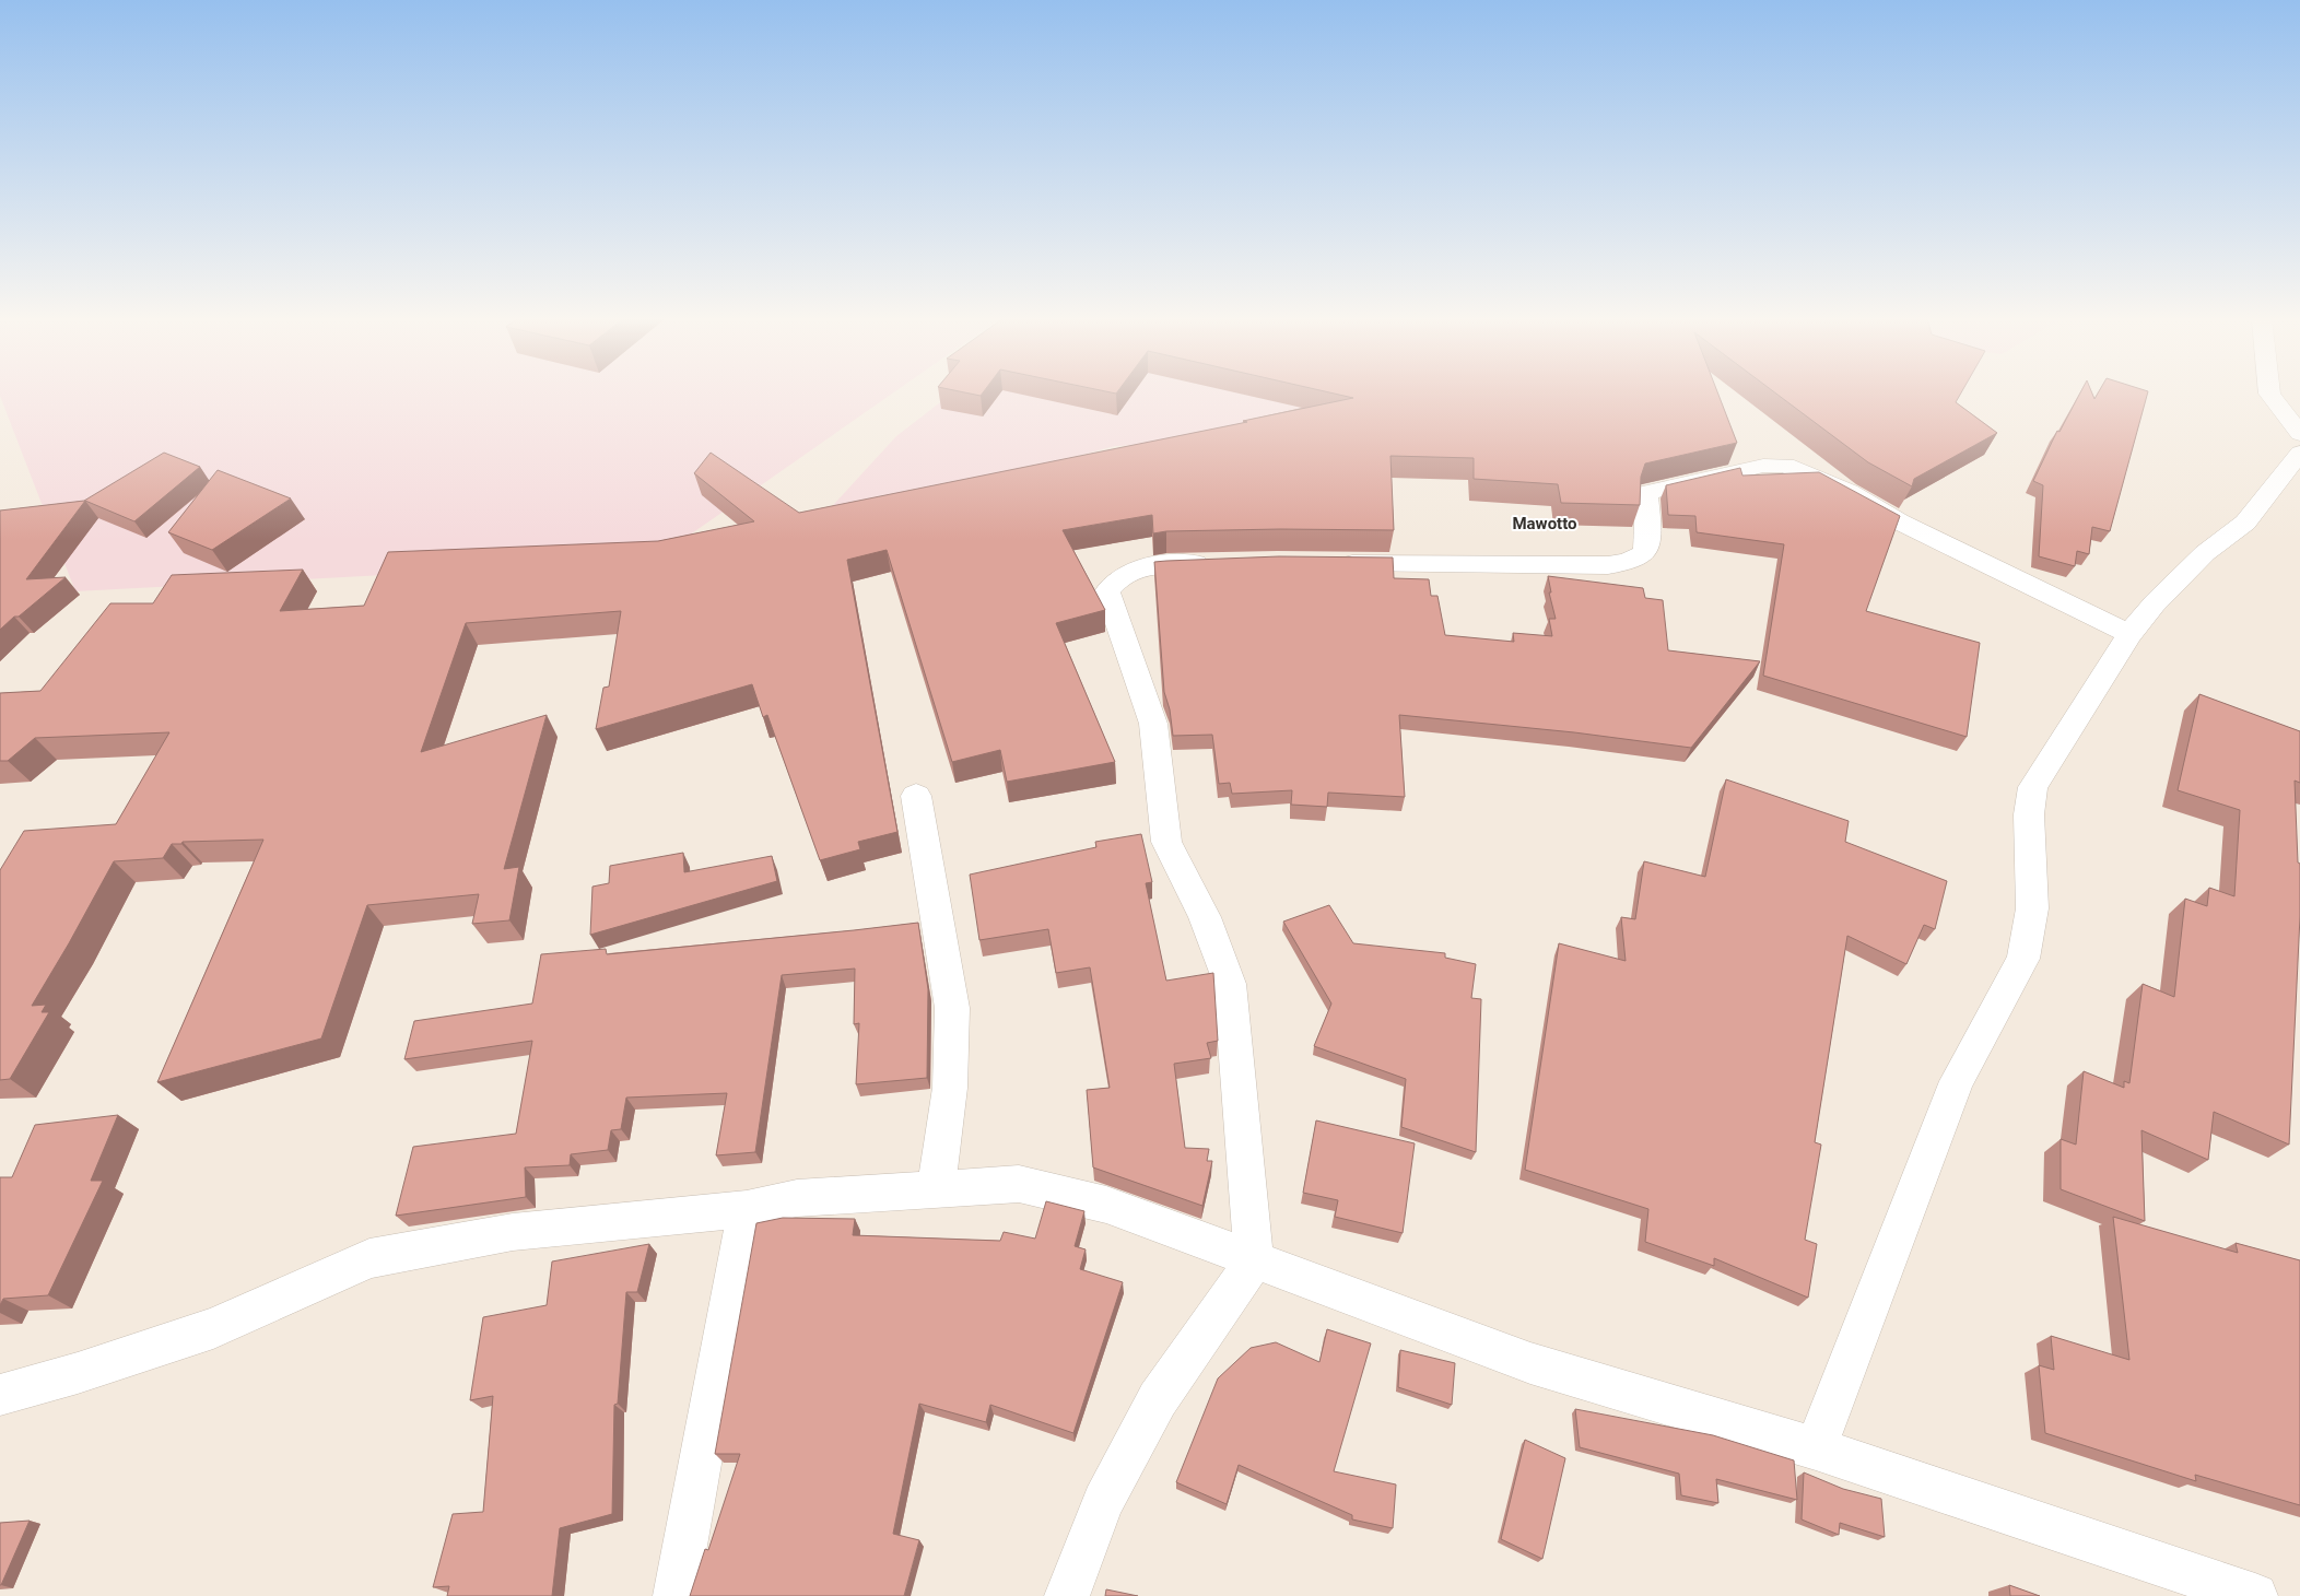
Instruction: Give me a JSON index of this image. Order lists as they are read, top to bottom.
{
  "districts": ["Mawotto"]
}
